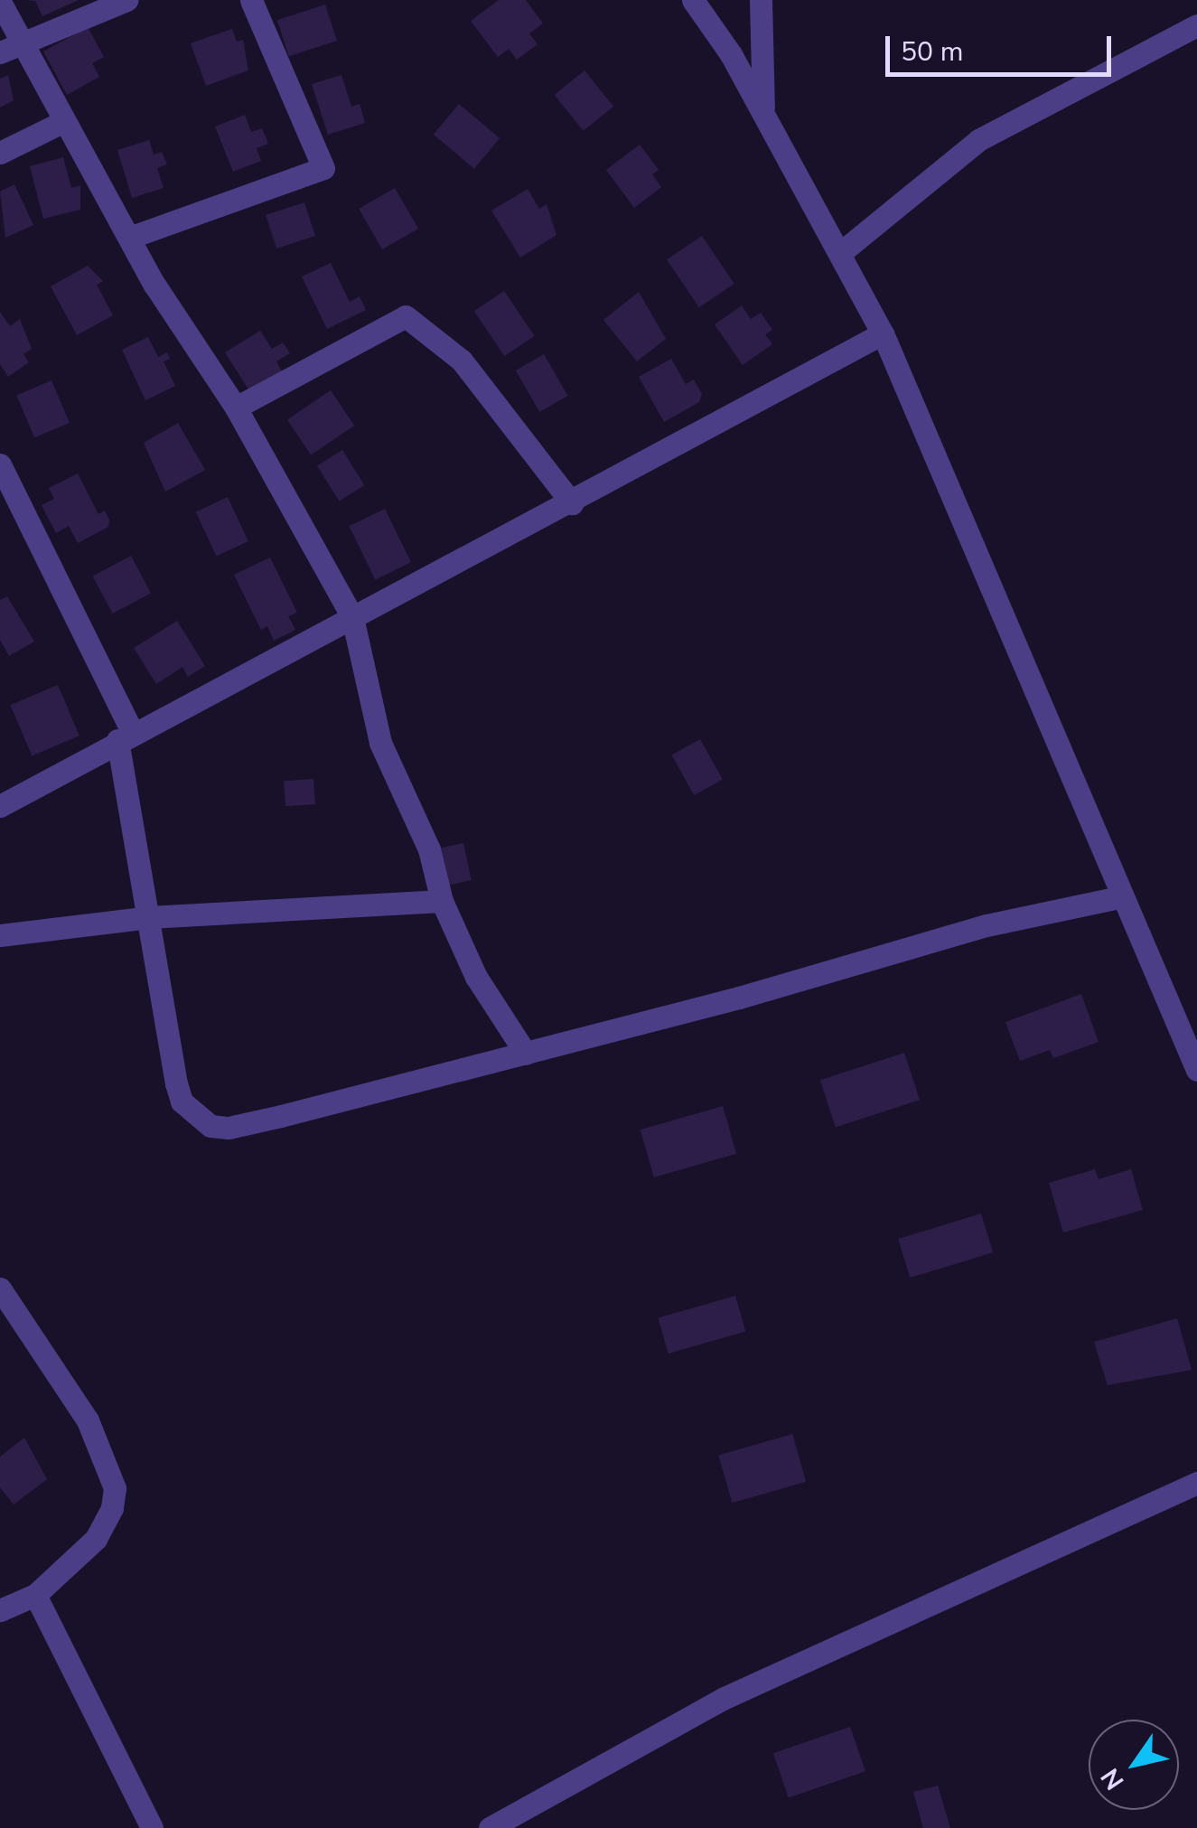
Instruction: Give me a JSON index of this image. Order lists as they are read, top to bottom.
{
  "scale_bar": "50 m",
  "north": "bottom left"
}
